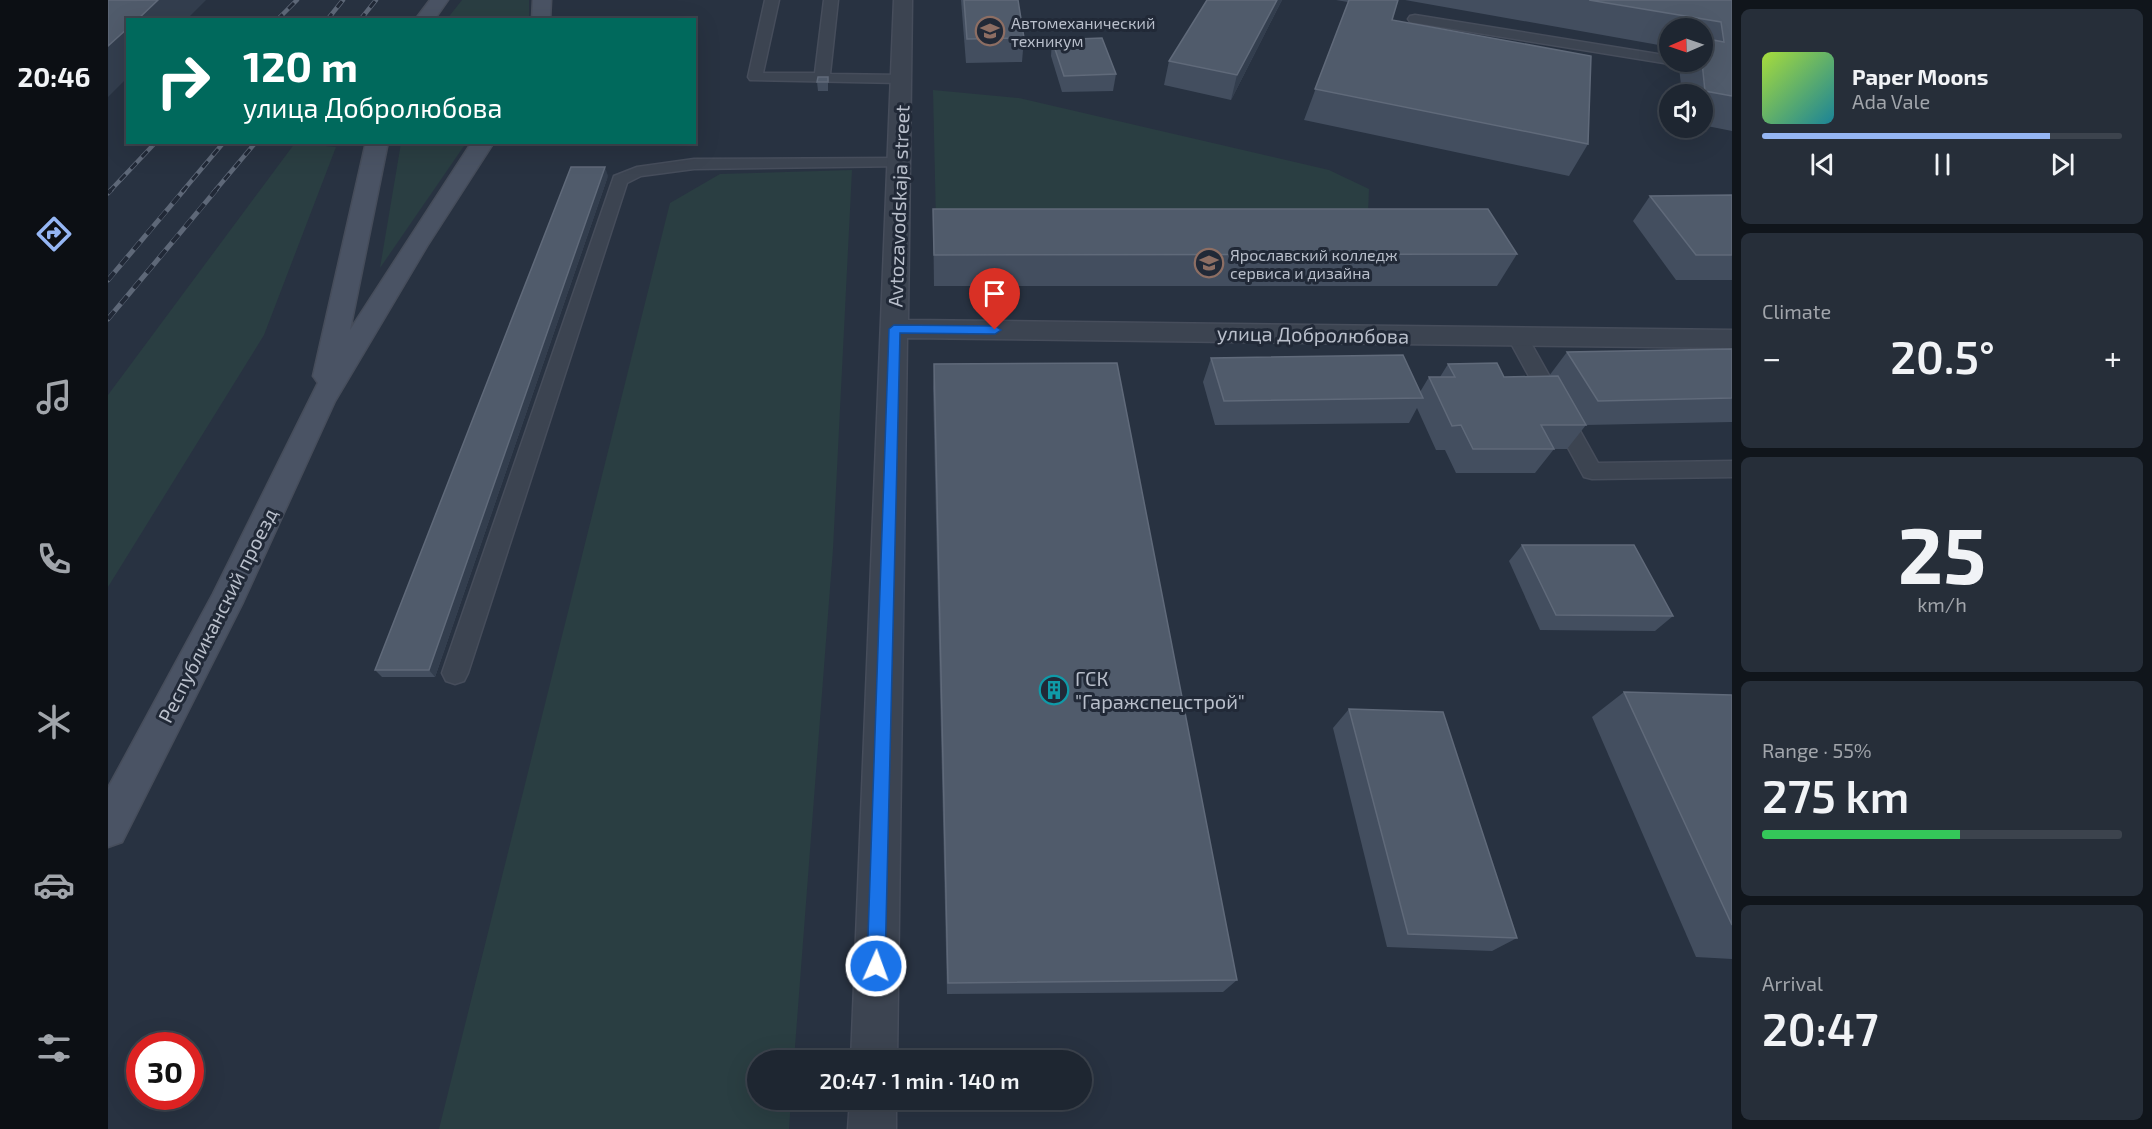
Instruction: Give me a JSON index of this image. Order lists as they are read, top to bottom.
{
  "streets": {
    "main road": ["Республиканский проезд"],
    "street": ["Avtozavodskaja street", "улица Добролюбова"]
  },
  "crossings": [
    ["Avtozavodskaja street", "улица Добролюбова"]
  ],
  "places": {
    "school or university": ["Автомеханический техникум", "Ярославский колледж сервиса и дизайна"],
    "building": ["ГСК \"Гаражспецстрой\""]
  },
  "north": "left",
  "page": {
    "tabs": "20:46",
    "turn": ["120 m", "улица Добролюбова"],
    "song": ["Paper Moons", "Ada Vale"],
    "tile": [
      "Climate",
      ["25", "km/h"],
      ["Range · 55%", "275 km"],
      ["Arrival", "20:47"]
    ],
    "heat": ["−", "20.5°", "+"],
    "limit": "30",
    "trip": "20:47 · 1 min · 140 m"
  }
}
